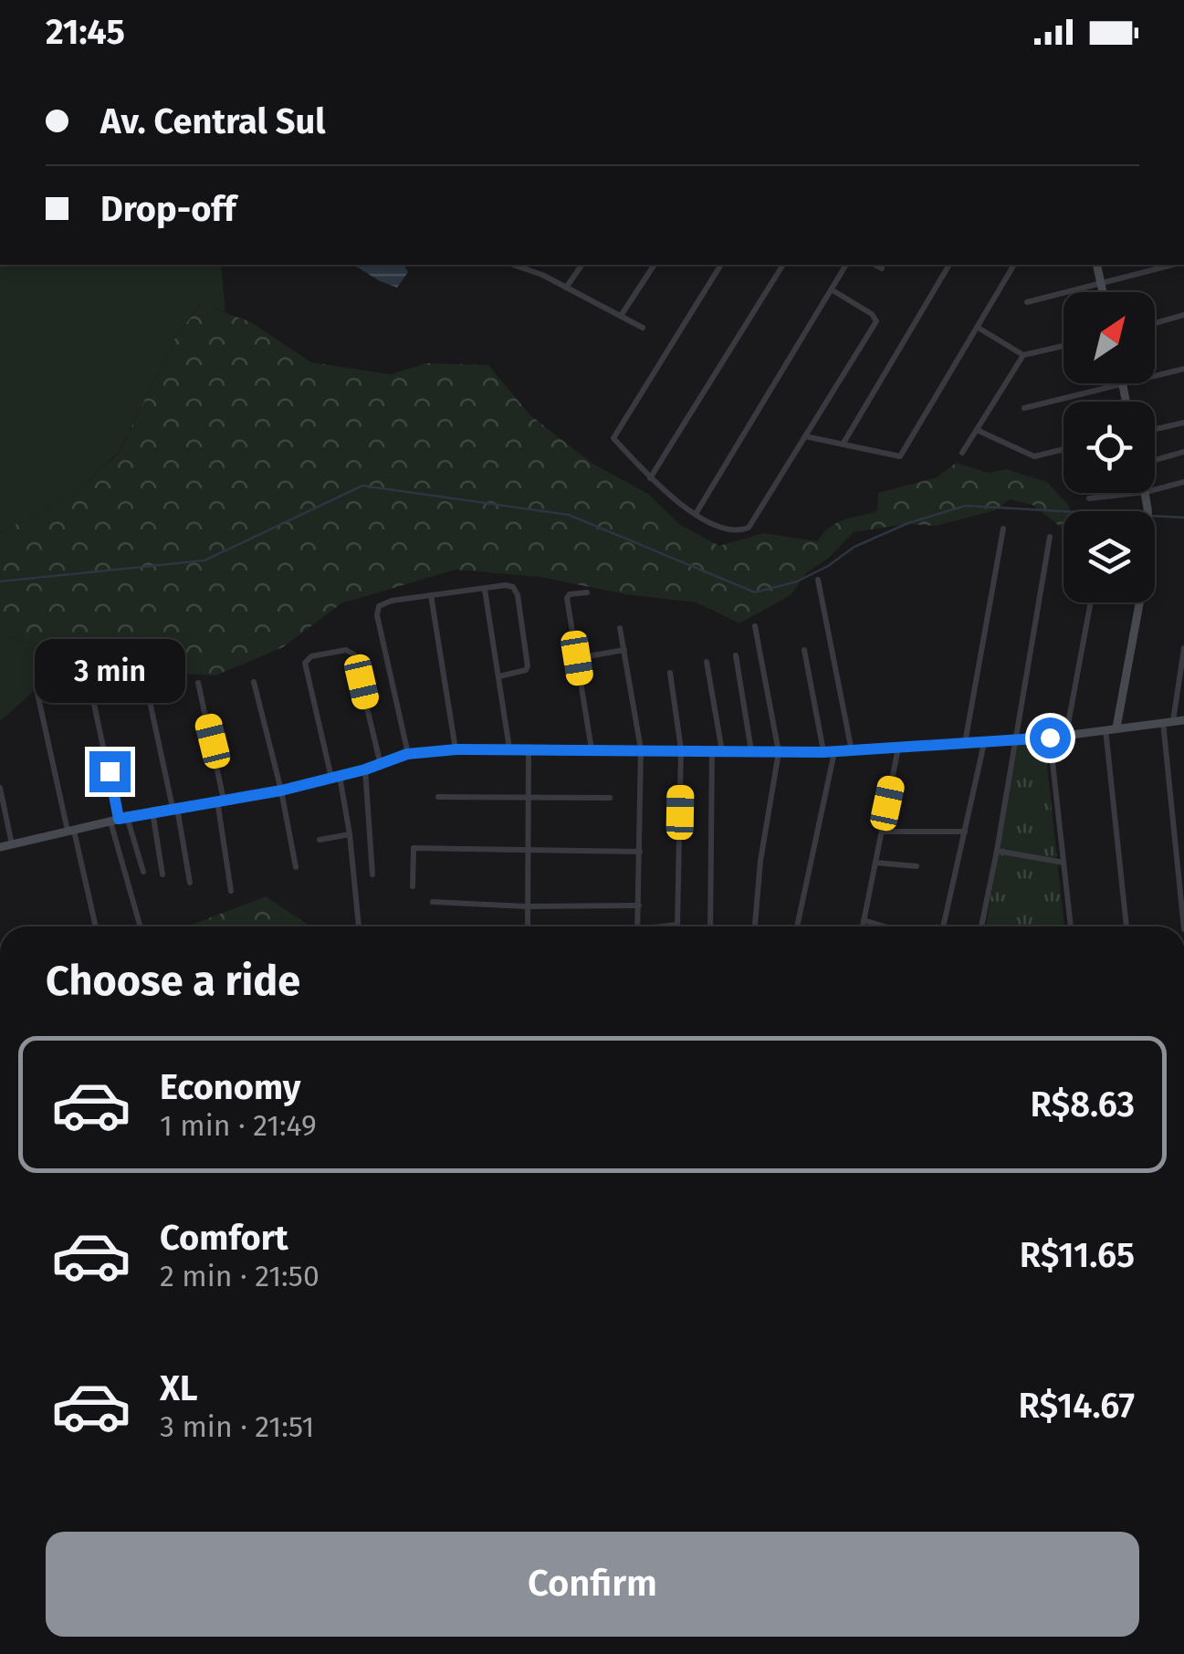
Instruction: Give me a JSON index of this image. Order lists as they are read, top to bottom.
{
  "north": "top right",
  "page": {
    "status": "21:45",
    "banner": ["Av. Central Sul", "Drop-off"],
    "bubble": "3 min",
    "heading": "Choose a ride",
    "list": [
      {
        "name": "Economy",
        "note": "1 min · 21:49",
        "value": "R$8.63"
      },
      {
        "name": "Comfort",
        "note": "2 min · 21:50",
        "value": "R$11.65"
      },
      {
        "name": "XL",
        "note": "3 min · 21:51",
        "value": "R$14.67"
      }
    ],
    "buttons": "Confirm"
  }
}
